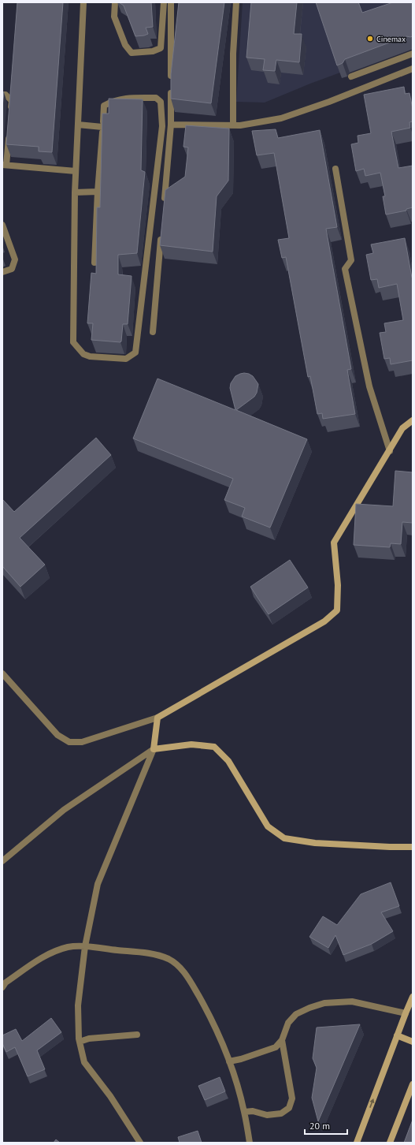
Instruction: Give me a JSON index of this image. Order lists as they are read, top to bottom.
{
  "places": ["Cinemax"],
  "scale_bar": "20 m"
}
